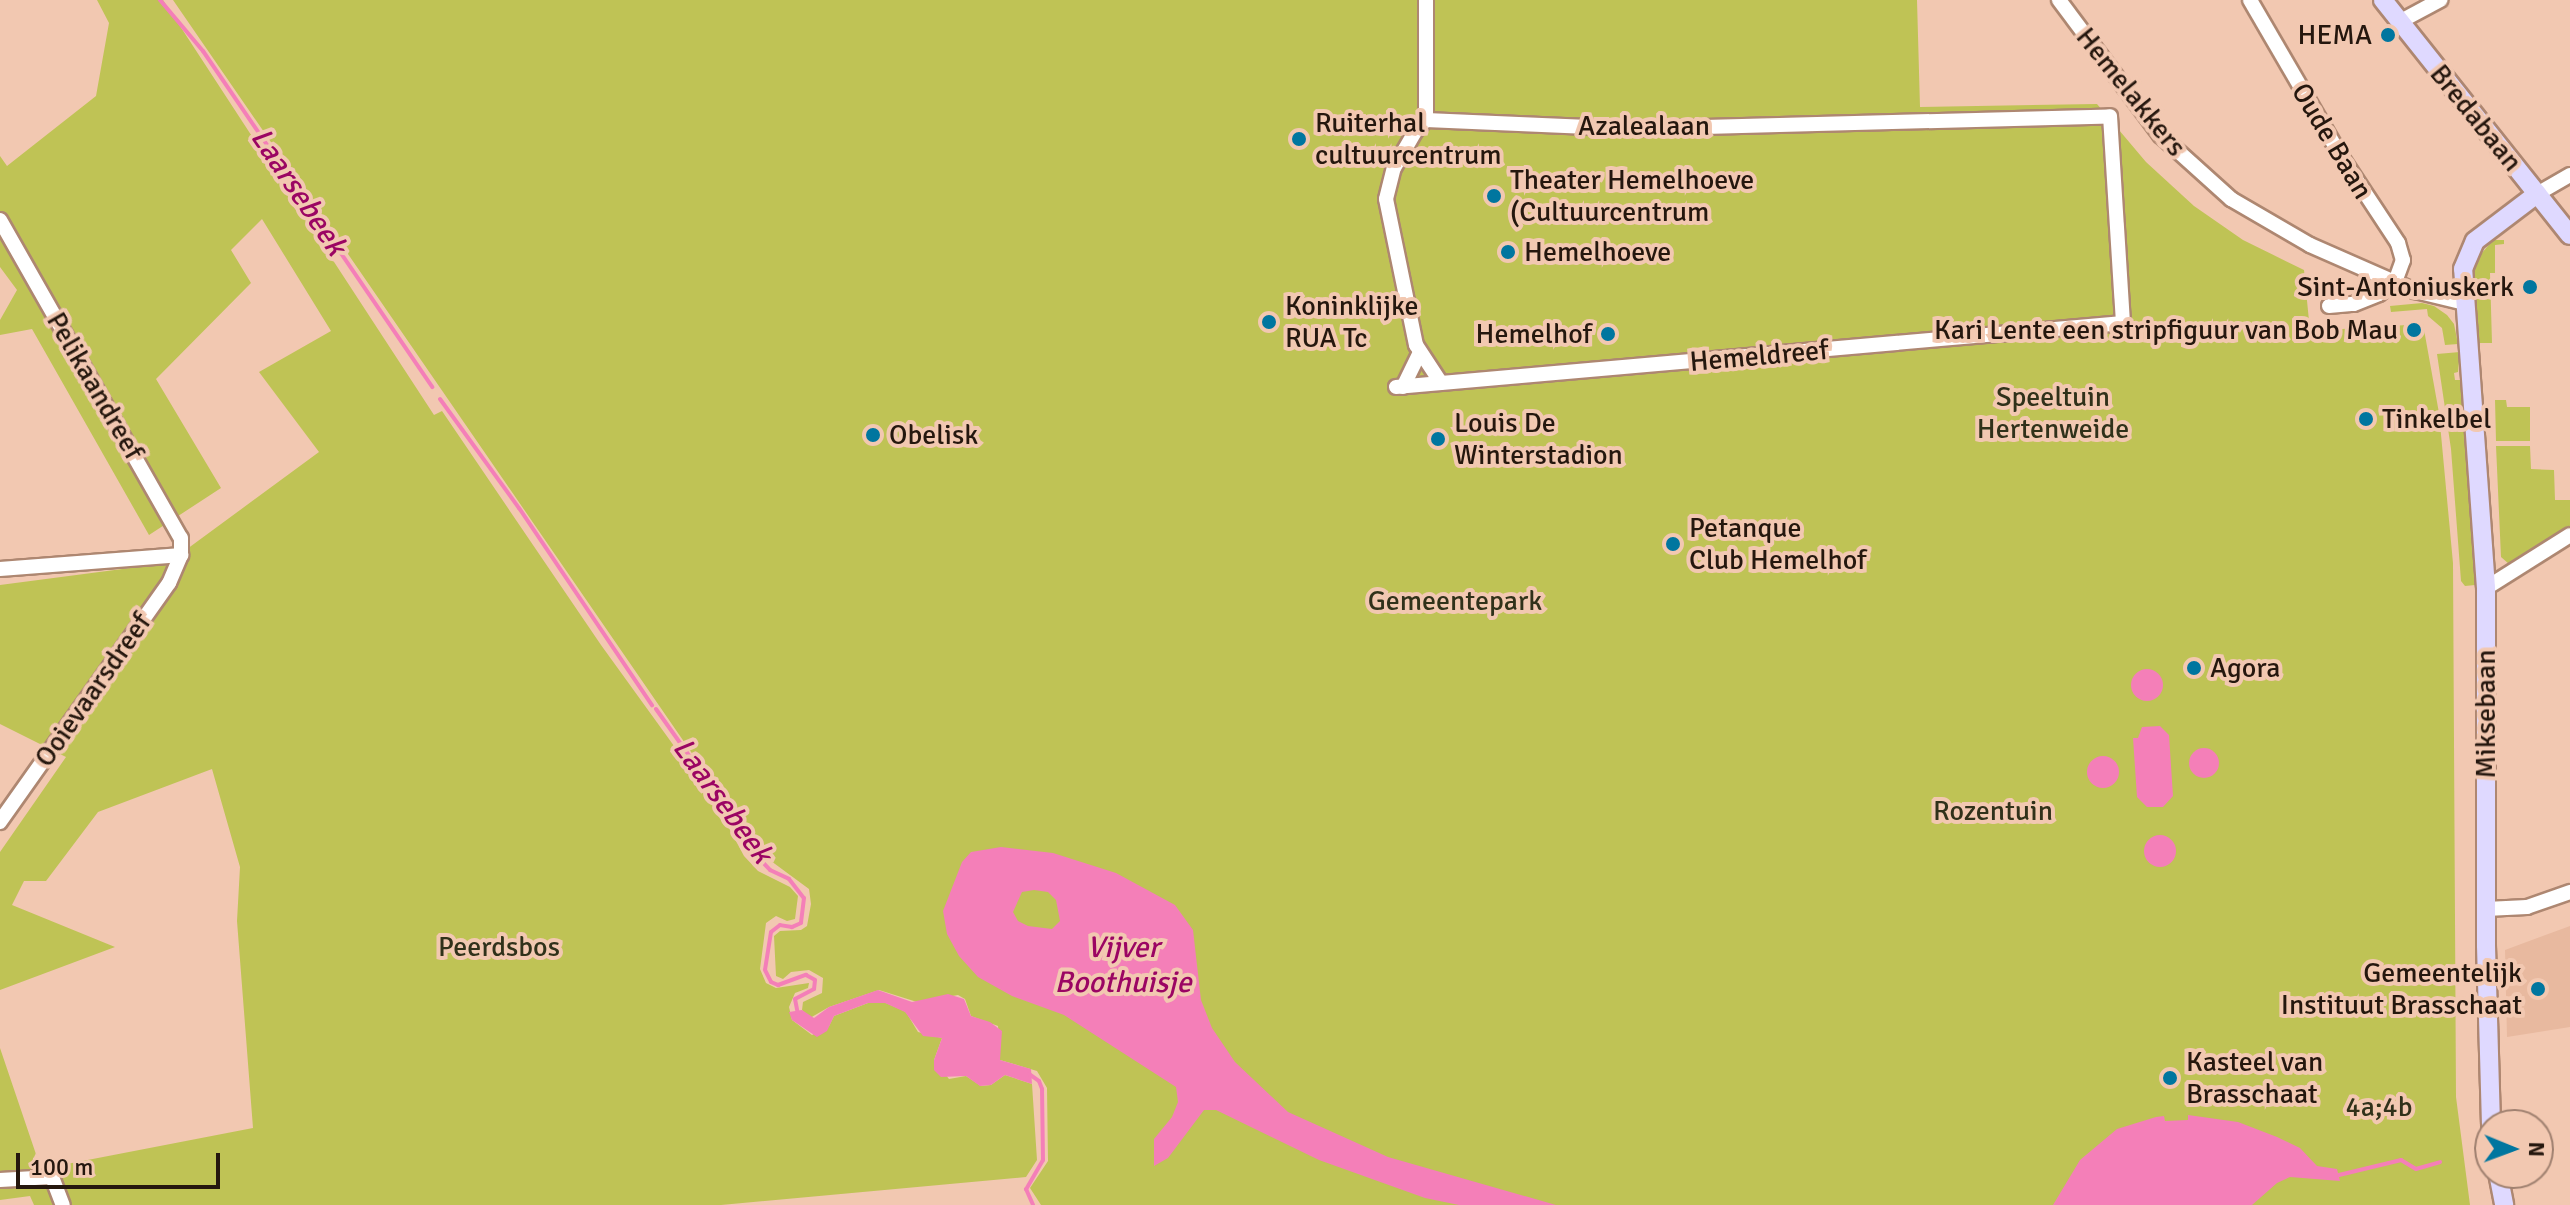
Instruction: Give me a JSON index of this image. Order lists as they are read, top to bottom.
{
  "streets": {
    "main road": ["Bredabaan", "Miksebaan"],
    "street": [
      "Hemelakkers",
      "Azalealaan",
      "Oude Baan",
      "Hemeldreef",
      "Pelikaandreef",
      "Ooievaarsdreef"
    ]
  },
  "crossings": [
    ["Hemelakkers", "Oude Baan"],
    ["Hemelakkers", "Miksebaan"],
    ["Bredabaan", "Miksebaan"],
    ["Azalealaan", "Hemeldreef"],
    ["Pelikaandreef", "Ooievaarsdreef"]
  ],
  "water": ["Laarsebeek", "Vijver Boothuisje"],
  "parks": [
    "Speeltuin Hertenweide",
    "Gemeentepark",
    "Rozentuin",
    "Peerdsbos",
    "4a;4b"
  ],
  "places": [
    "HEMA",
    "Ruiterhal cultuurcentrum",
    "Theater Hemelhoeve (Cultuurcentrum",
    "Hemelhoeve",
    "Sint-Antoniuskerk",
    "Koninklijke RUA Tc",
    "Kari Lente een stripfiguur van Bob Mau",
    "Hemelhof",
    "Tinkelbel",
    "Obelisk",
    "Louis De Winterstadion",
    "Petanque Club Hemelhof",
    "Agora",
    "Gemeentelijk Instituut Brasschaat",
    "Kasteel van Brasschaat"
  ],
  "scale_bar": "100 m",
  "north": "right"
}
